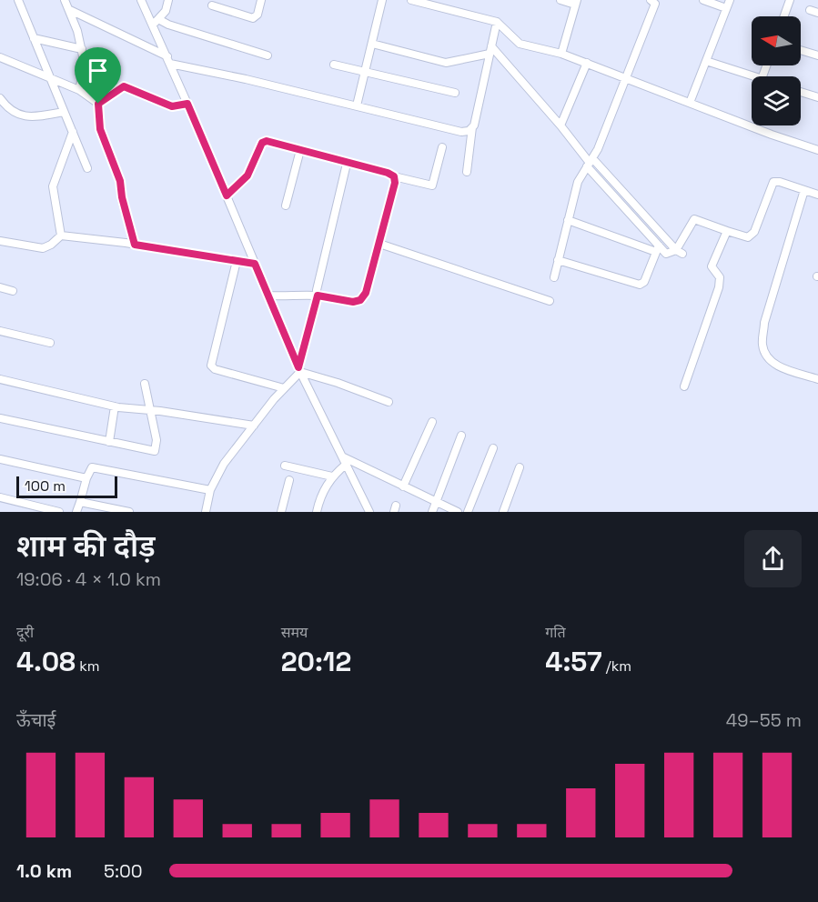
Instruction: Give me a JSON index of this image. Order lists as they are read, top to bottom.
{
  "scale_bar": "100 m",
  "north": "left",
  "page": {
    "scale": "100 m",
    "heading": ["शाम की दौड़", "19:06 · 4 × 1.0 km"],
    "stats": [
      ["दूरी", "4.08 km"],
      ["समय", "20:12"],
      ["गति", "4:57 /km"]
    ],
    "chart": ["ऊँचाई", "49–55 m"],
    "list": [
      {
        "name": "1.0 km",
        "note": "5:00"
      }
    ]
  }
}
